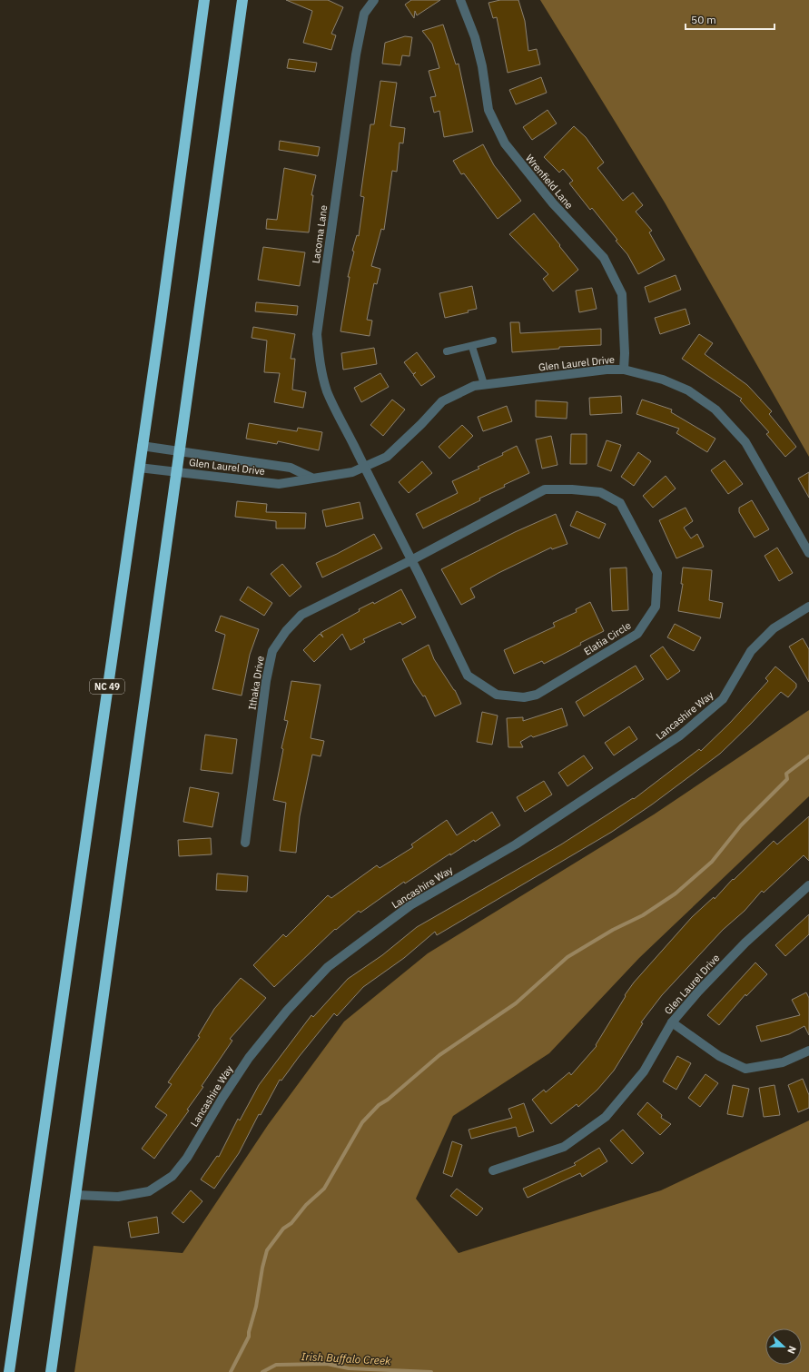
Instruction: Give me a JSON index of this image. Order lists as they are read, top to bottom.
{
  "streets": {
    "highway": ["NC 49"],
    "street": [
      "Wrenfield Lane",
      "Lacoma Lane",
      "Glen Laurel Drive",
      "Elatia Circle",
      "Ithaka Drive",
      "Lancashire Way"
    ]
  },
  "crossings": [
    ["Wrenfield Lane", "Glen Laurel Drive"],
    ["Lacoma Lane", "Glen Laurel Drive"],
    ["Lacoma Lane", "Elatia Circle"],
    ["Glen Laurel Drive", "Elatia Circle"],
    ["Glen Laurel Drive", "NC 49"],
    ["Elatia Circle", "Ithaka Drive"]
  ],
  "water": ["Irish Buffalo Creek"],
  "scale_bar": "50 m",
  "north": "right"
}
